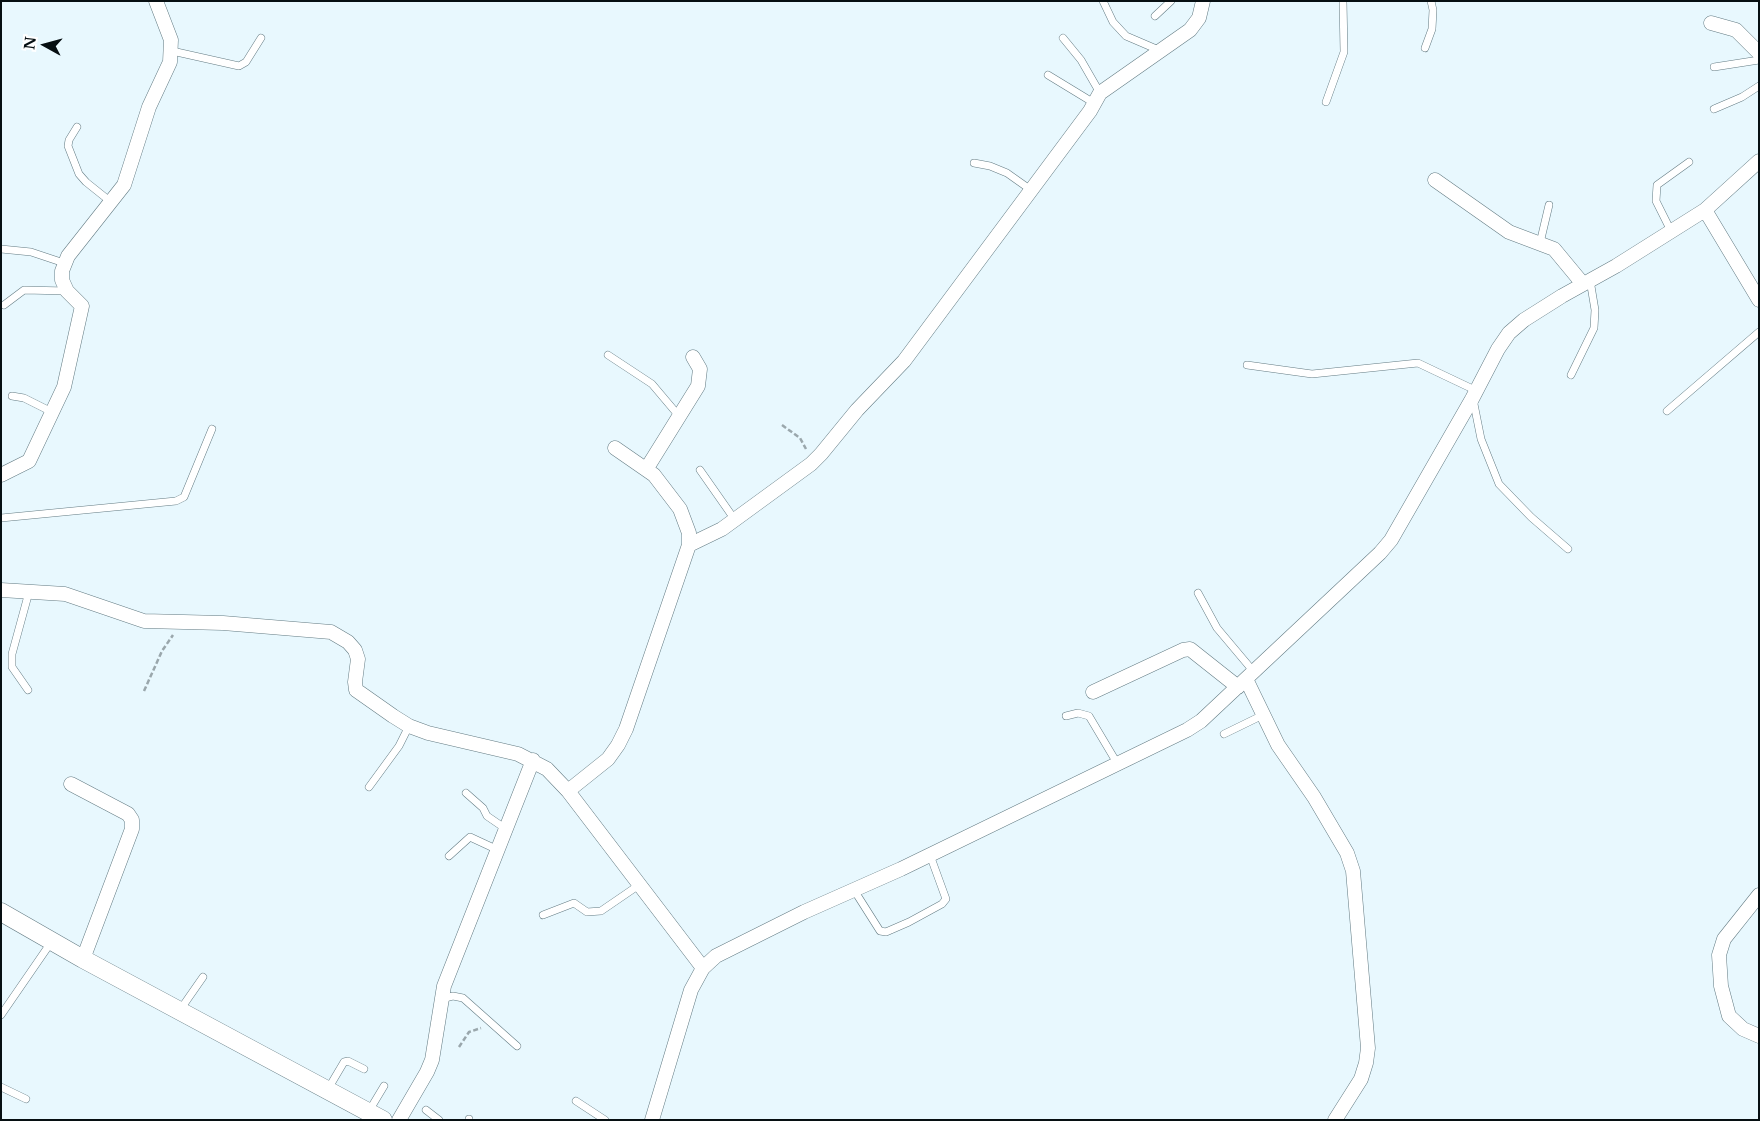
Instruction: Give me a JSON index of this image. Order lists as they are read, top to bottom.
{
  "north": "left"
}
